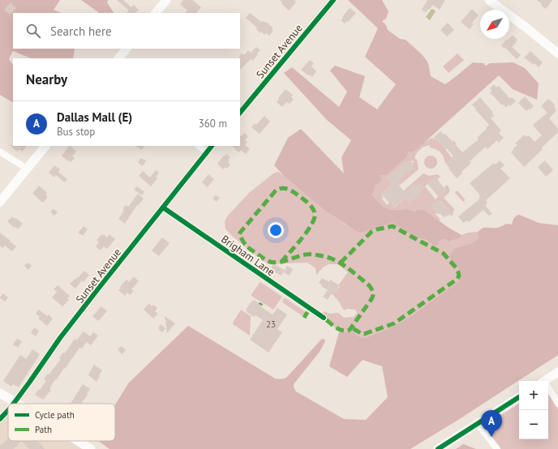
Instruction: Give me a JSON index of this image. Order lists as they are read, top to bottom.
{
  "streets": {
    "street": ["Sunset Avenue", "Brigham Lane"]
  },
  "crossings": [
    ["Sunset Avenue", "Brigham Lane"]
  ],
  "house_numbers": ["23"],
  "legend": ["Cycle path", "Path"],
  "north": "bottom left",
  "page": {
    "search": "Search here",
    "heading": "Nearby",
    "list": [
      {
        "mark": "A",
        "name": "Dallas Mall (E)",
        "note": "Bus stop",
        "value": "360 m"
      }
    ],
    "map_buttons": ["+", "−"],
    "pins": "A"
  }
}
